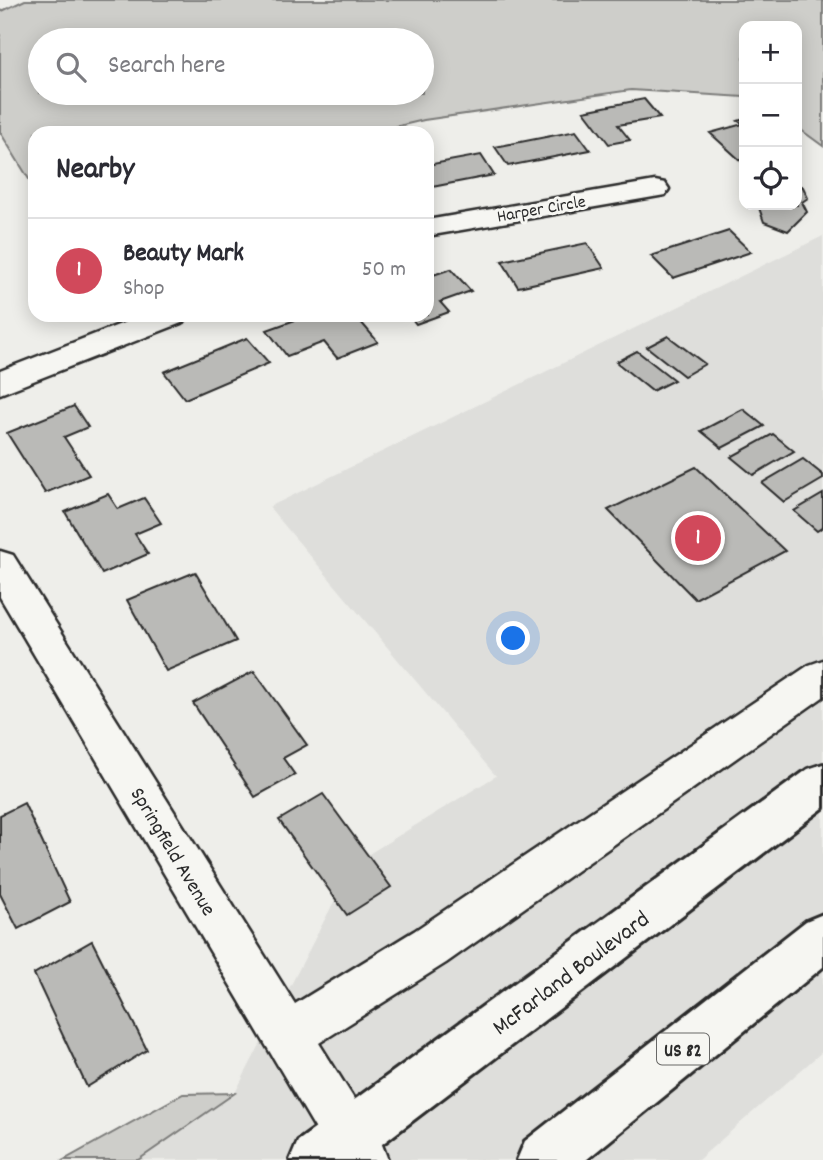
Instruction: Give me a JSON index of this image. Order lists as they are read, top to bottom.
{
  "streets": {
    "highway": ["McFarland Boulevard", "US 82"],
    "street": ["Harper Circle", "Springfield Avenue"]
  },
  "crossings": [
    ["Springfield Avenue", "McFarland Boulevard"]
  ],
  "page": {
    "map_buttons": ["+", "−"],
    "search": "Search here",
    "heading": "Nearby",
    "list": [
      {
        "mark": "1",
        "name": "Beauty Mark",
        "note": "Shop",
        "value": "50 m"
      }
    ],
    "pins": "1"
  }
}
